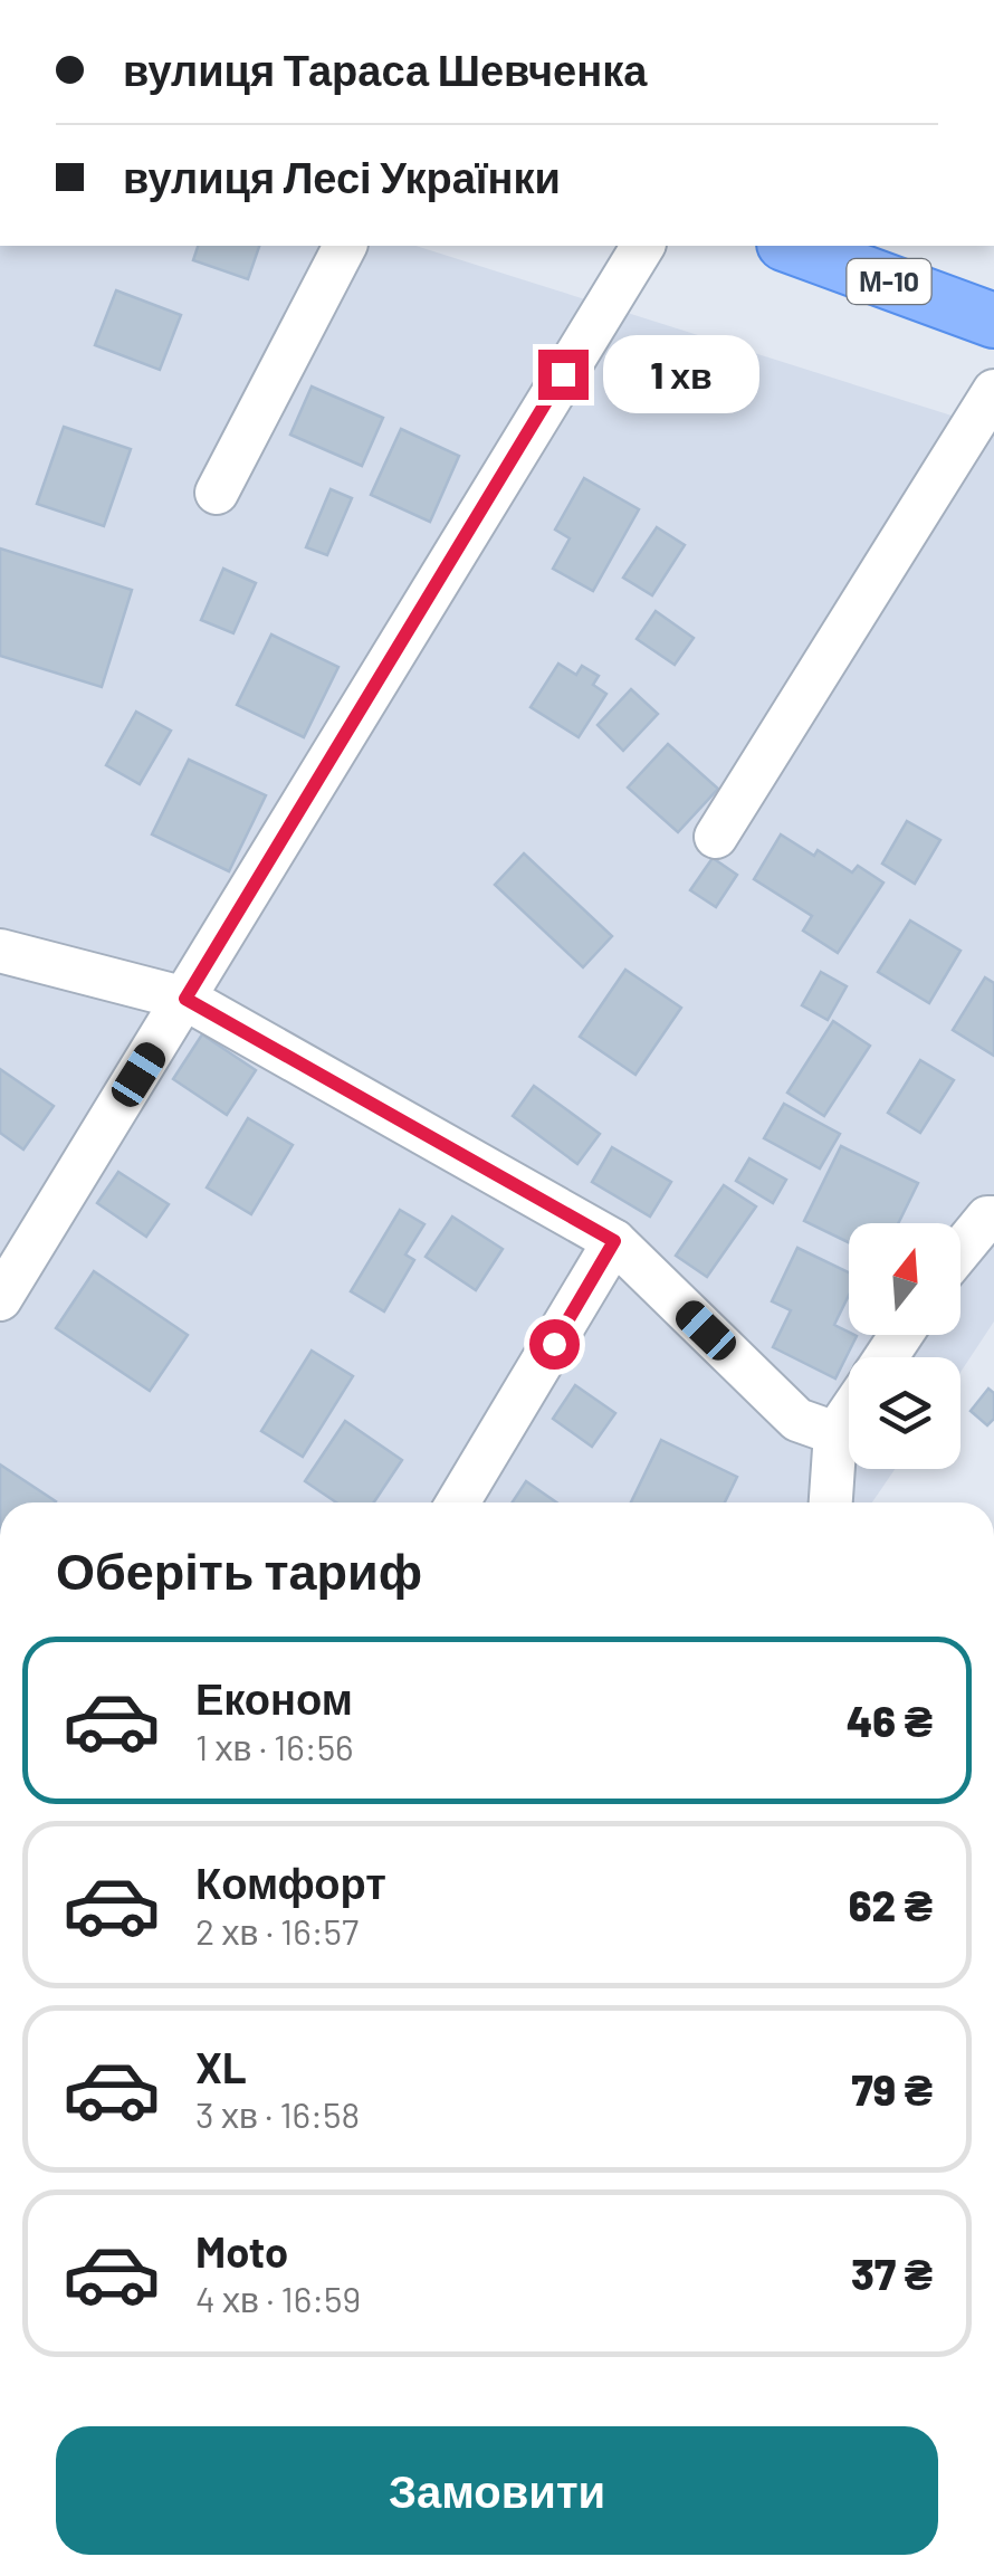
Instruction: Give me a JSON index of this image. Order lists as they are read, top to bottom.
{
  "streets": {
    "main road": ["М-10"]
  },
  "north": "top",
  "page": {
    "banner": ["вулиця Тараса Шевченка", "вулиця Лесі Українки"],
    "bubble": "1 хв",
    "heading": "Оберіть тариф",
    "list": [
      {
        "name": "Економ",
        "note": "1 хв · 16:56",
        "value": "46 ₴"
      },
      {
        "name": "Комфорт",
        "note": "2 хв · 16:57",
        "value": "62 ₴"
      },
      {
        "name": "XL",
        "note": "3 хв · 16:58",
        "value": "79 ₴"
      },
      {
        "name": "Moto",
        "note": "4 хв · 16:59",
        "value": "37 ₴"
      }
    ],
    "buttons": "Замовити"
  }
}
